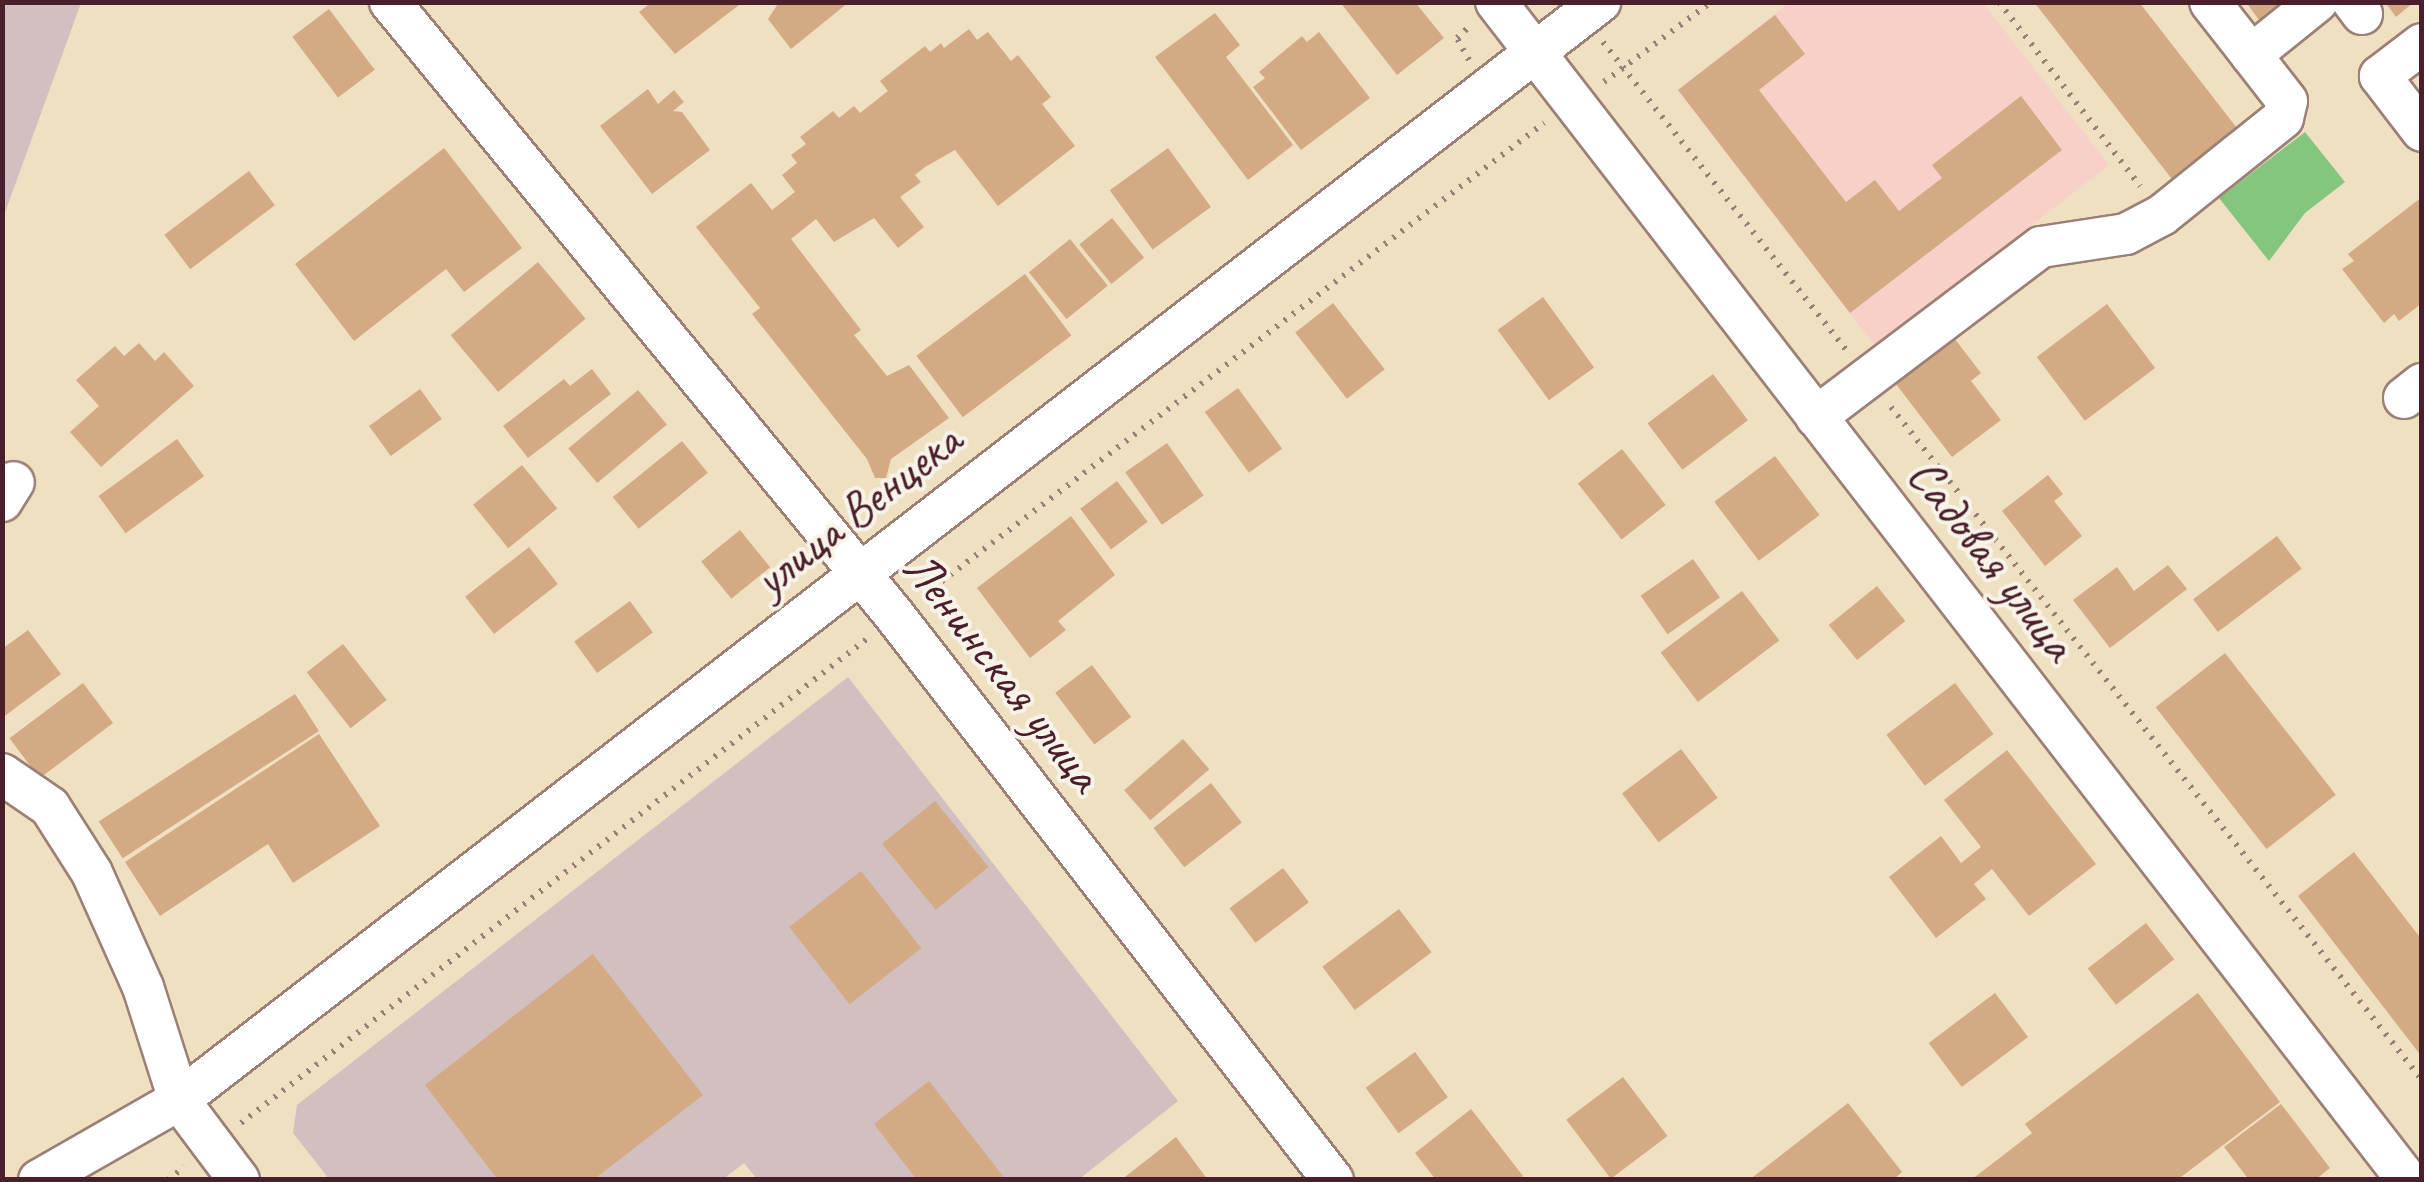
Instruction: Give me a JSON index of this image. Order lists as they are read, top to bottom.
{
  "streets": {
    "street": ["улица Венцека", "Садовая улица", "Ленинская улица"]
  },
  "crossings": [
    ["улица Венцека", "Садовая улица"],
    ["улица Венцека", "Ленинская улица"]
  ]
}
